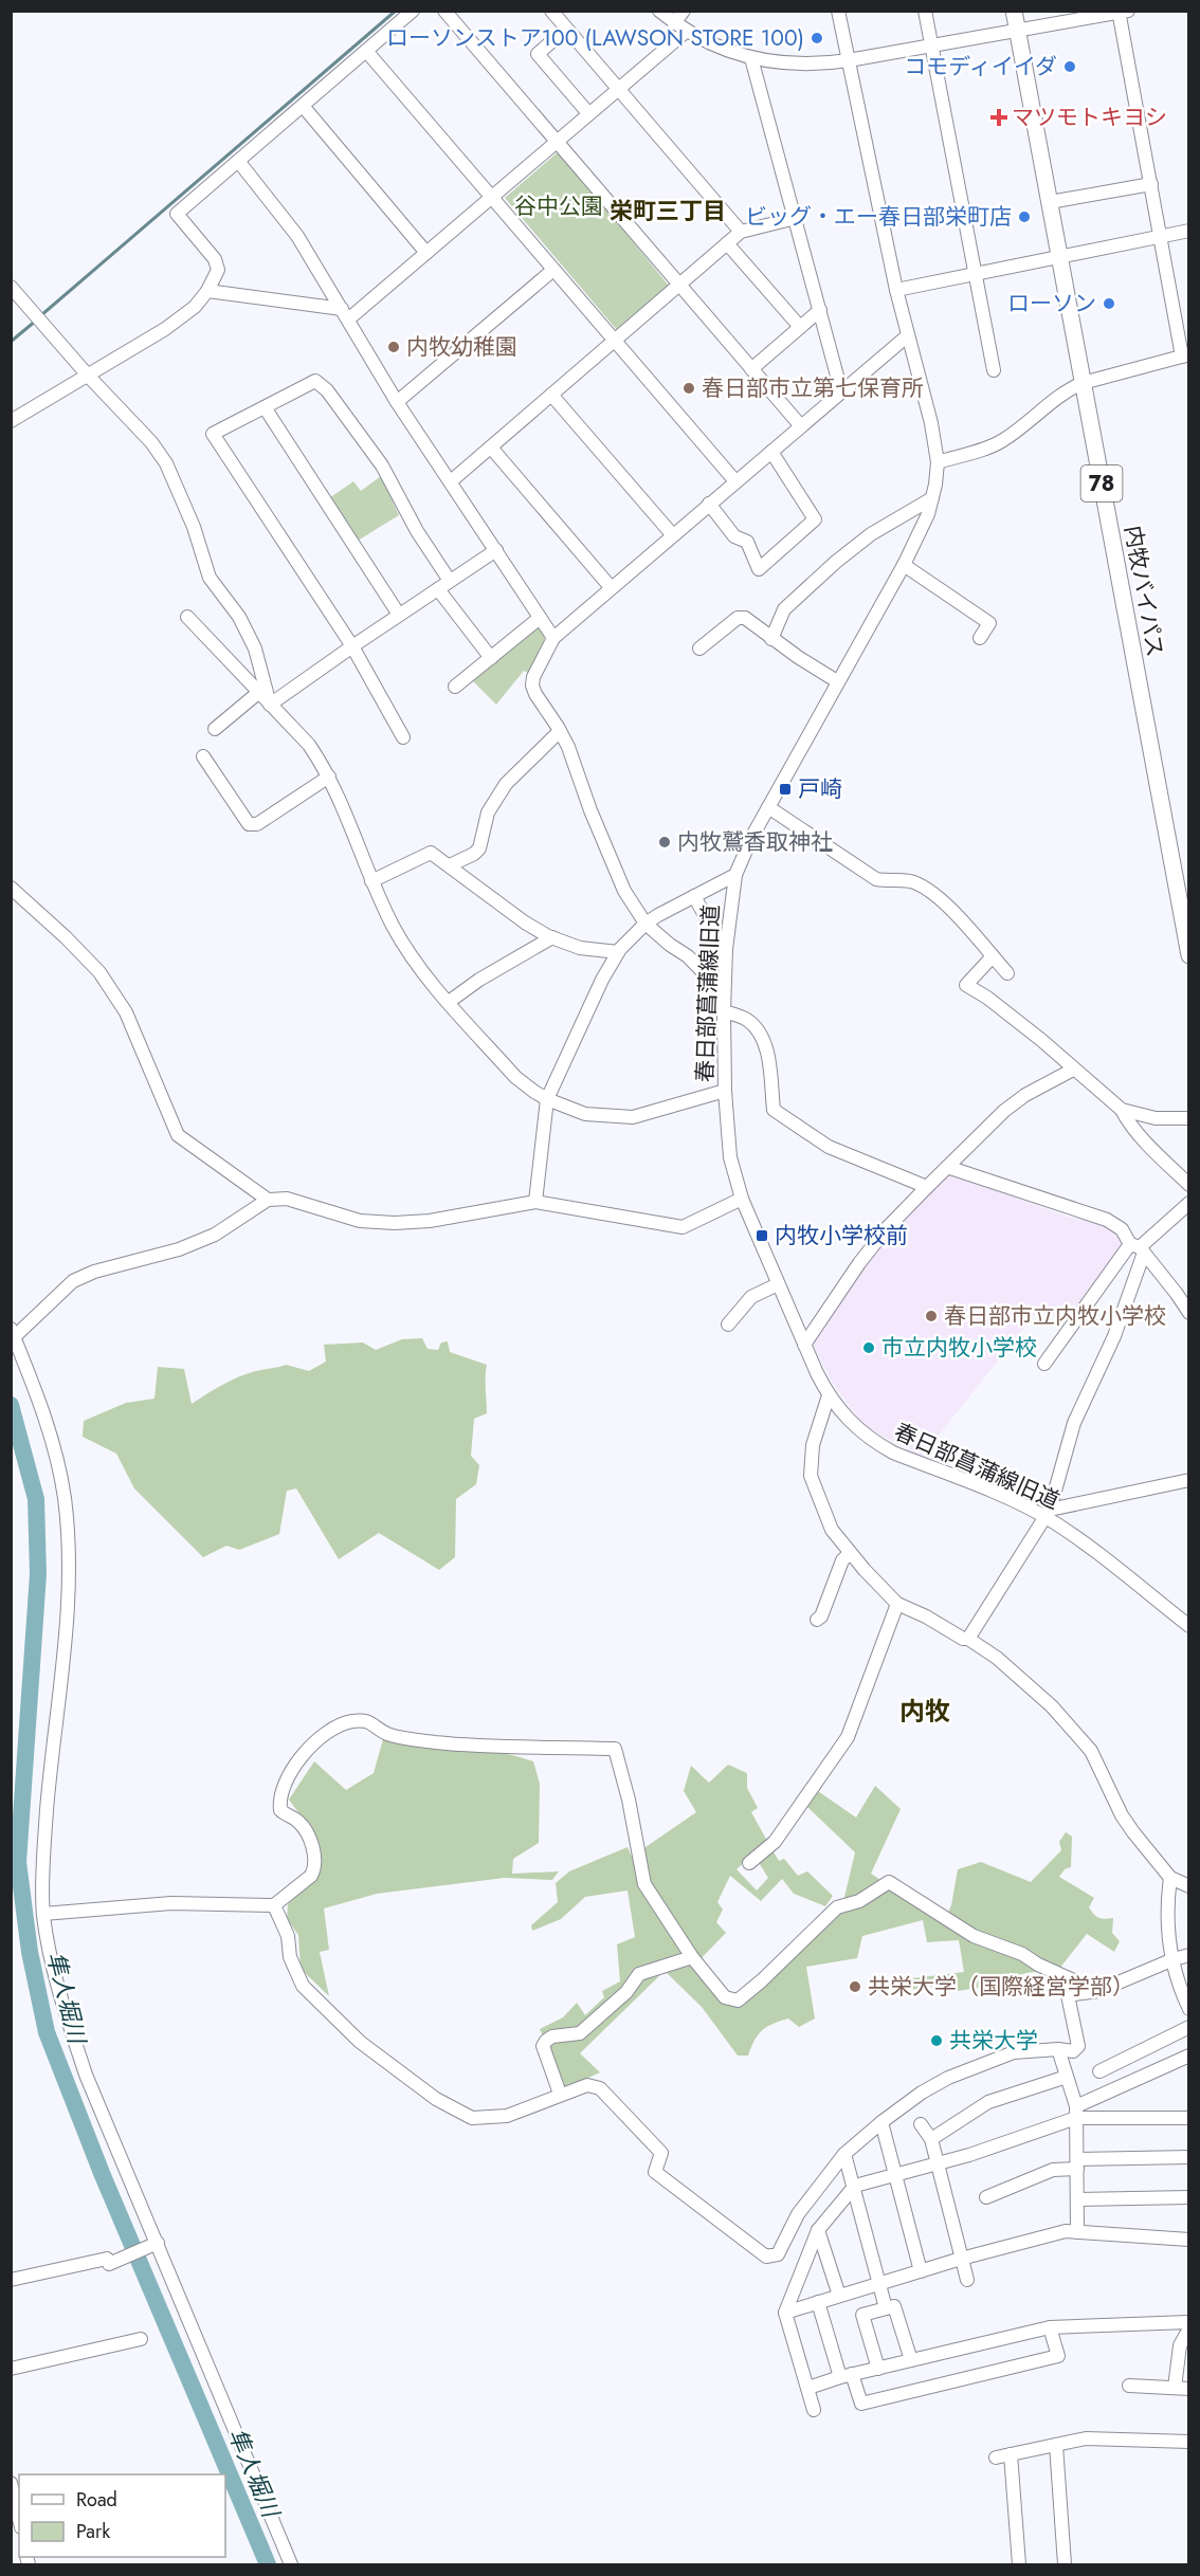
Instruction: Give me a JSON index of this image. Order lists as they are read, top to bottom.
{
  "streets": {
    "main road": ["78", "内牧バイパス"],
    "street": ["春日部菖蒲線旧道"]
  },
  "districts": ["栄町三丁目", "内牧"],
  "water": ["隼人堀川"],
  "parks": ["谷中公園"],
  "places": {
    "other": [
      "ローソンストア100 (LAWSON STORE 100)",
      "コモディイイダ",
      "ビッグ・エー春日部栄町店",
      "ローソン",
      "内牧幼稚園",
      "春日部市立第七保育所",
      "内牧鷲香取神社",
      "春日部市立内牧小学校",
      "市立内牧小学校",
      "共栄大学（国際経営学部）",
      "共栄大学"
    ],
    "health": ["マツモトキヨシ"],
    "transit": ["戸崎", "内牧小学校前"]
  },
  "legend": ["Road", "Park"]
}
